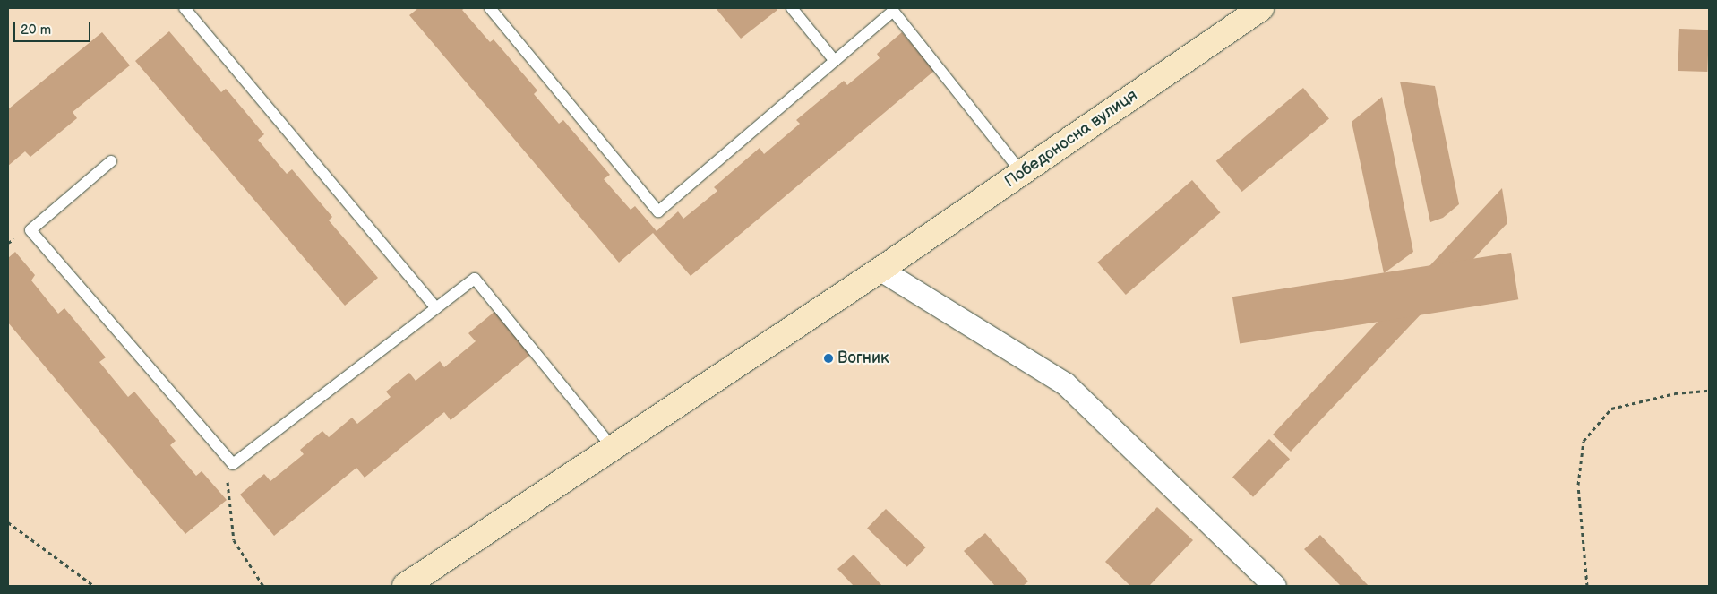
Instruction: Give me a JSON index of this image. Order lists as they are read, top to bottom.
{
  "streets": {
    "street": ["Победоносна вулиця"]
  },
  "places": ["Вогник"],
  "scale_bar": "20 m"
}
